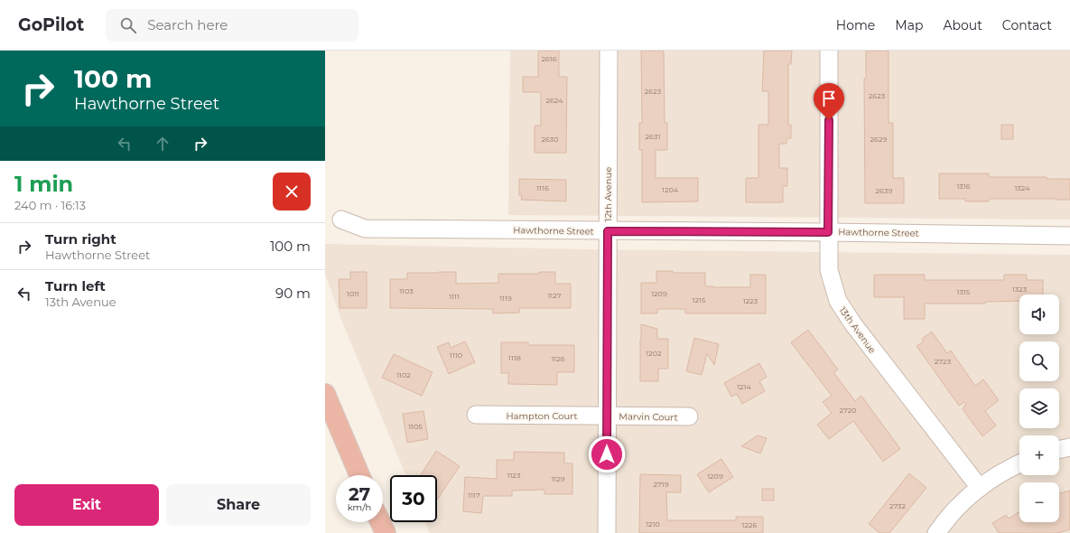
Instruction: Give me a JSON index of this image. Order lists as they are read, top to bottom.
{
  "streets": {
    "street": [
      "12th Avenue",
      "Hawthorne Street",
      "13th Avenue",
      "Hampton Court",
      "Marvin Court"
    ]
  },
  "crossings": [
    ["12th Avenue", "Hawthorne Street"],
    ["12th Avenue", "Hampton Court"],
    ["12th Avenue", "Marvin Court"],
    ["Hawthorne Street", "13th Avenue"],
    ["Hampton Court", "Marvin Court"]
  ],
  "house_numbers": [
    "2616",
    "2623",
    "2623",
    "2624",
    "2631",
    "2630",
    "2629",
    "1316",
    "1116",
    "1324",
    "1204",
    "2639",
    "1323",
    "1103",
    "1315",
    "1011",
    "1209",
    "1127",
    "1111",
    "1119",
    "1215",
    "1223",
    "1202",
    "1110",
    "1118",
    "1126",
    "2723",
    "1102",
    "1214",
    "2720",
    "1105",
    "1123",
    "1209",
    "1129",
    "2719",
    "1117",
    "2732",
    "1210",
    "1226"
  ],
  "page": {
    "header": "GoPilot",
    "search": "Search here",
    "nav": [
      "Home",
      "Map",
      "About",
      "Contact"
    ],
    "turn": ["100 m", "Hawthorne Street"],
    "heading": ["1 min", "240 m · 16:13"],
    "list": [
      {
        "name": "Turn right",
        "note": "Hawthorne Street",
        "value": "100 m"
      },
      {
        "name": "Turn left",
        "note": "13th Avenue",
        "value": "90 m"
      }
    ],
    "map_buttons": ["+", "−"],
    "speed": "27 km/h",
    "limit": "30",
    "buttons": ["Exit", "Share"]
  }
}
